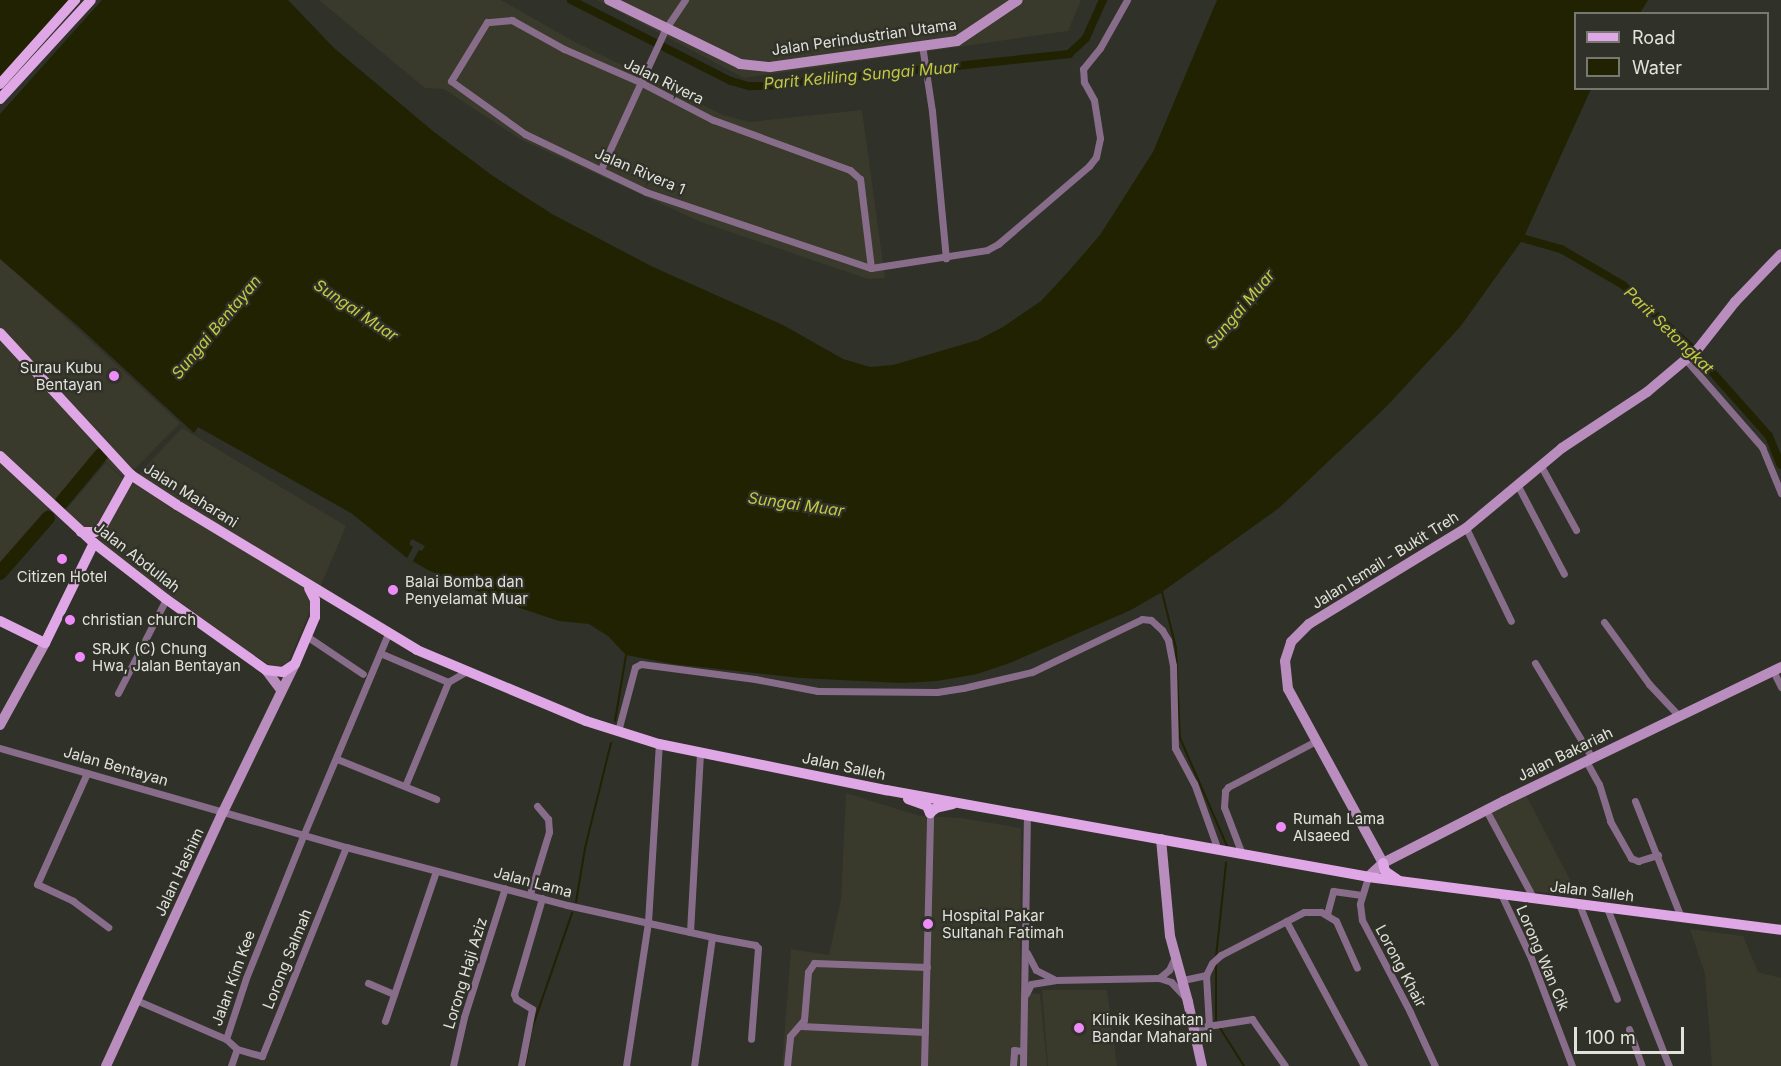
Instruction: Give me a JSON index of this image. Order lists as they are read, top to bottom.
{
  "streets": {
    "main road": ["Jalan Maharani", "Jalan Abdullah", "Jalan Salleh"],
    "street": [
      "Jalan Perindustrian Utama",
      "Jalan Rivera",
      "Jalan Rivera 1",
      "Jalan Ismail - Bukit Treh",
      "Jalan Bakariah",
      "Jalan Bentayan",
      "Jalan Hashim",
      "Jalan Lama",
      "Lorong Wan Cik",
      "Lorong Salmah",
      "Lorong Khair",
      "Lorong Haji Aziz",
      "Jalan Kim Kee"
    ]
  },
  "crossings": [
    ["Jalan Rivera", "Jalan Rivera 1"],
    ["Jalan Maharani", "Jalan Salleh"],
    ["Jalan Ismail - Bukit Treh", "Jalan Bakariah"],
    ["Jalan Bakariah", "Jalan Salleh"],
    ["Jalan Bakariah", "Lorong Khair"],
    ["Jalan Bentayan", "Jalan Hashim"],
    ["Jalan Bentayan", "Jalan Lama"],
    ["Jalan Salleh", "Lorong Wan Cik"],
    ["Jalan Salleh", "Lorong Khair"],
    ["Jalan Salleh", "Jalan Kim Kee"],
    ["Jalan Hashim", "Jalan Lama"],
    ["Jalan Hashim", "Jalan Kim Kee"],
    ["Jalan Lama", "Lorong Salmah"],
    ["Jalan Lama", "Lorong Haji Aziz"],
    ["Jalan Lama", "Jalan Kim Kee"]
  ],
  "water": [
    "Parit Keliling Sungai Muar",
    "Sungai Muar",
    "Sungai Bentayan",
    "Parit Setongkat"
  ],
  "places": [
    "Surau Kubu Bentayan",
    "Citizen Hotel",
    "Balai Bomba dan Penyelamat Muar",
    "christian church",
    "SRJK (C) Chung Hwa, Jalan Bentayan",
    "Rumah Lama Alsaeed",
    "Hospital Pakar Sultanah Fatimah",
    "Klinik Kesihatan Bandar Maharani"
  ],
  "legend": ["Road", "Water"],
  "scale_bar": "100 m"
}
